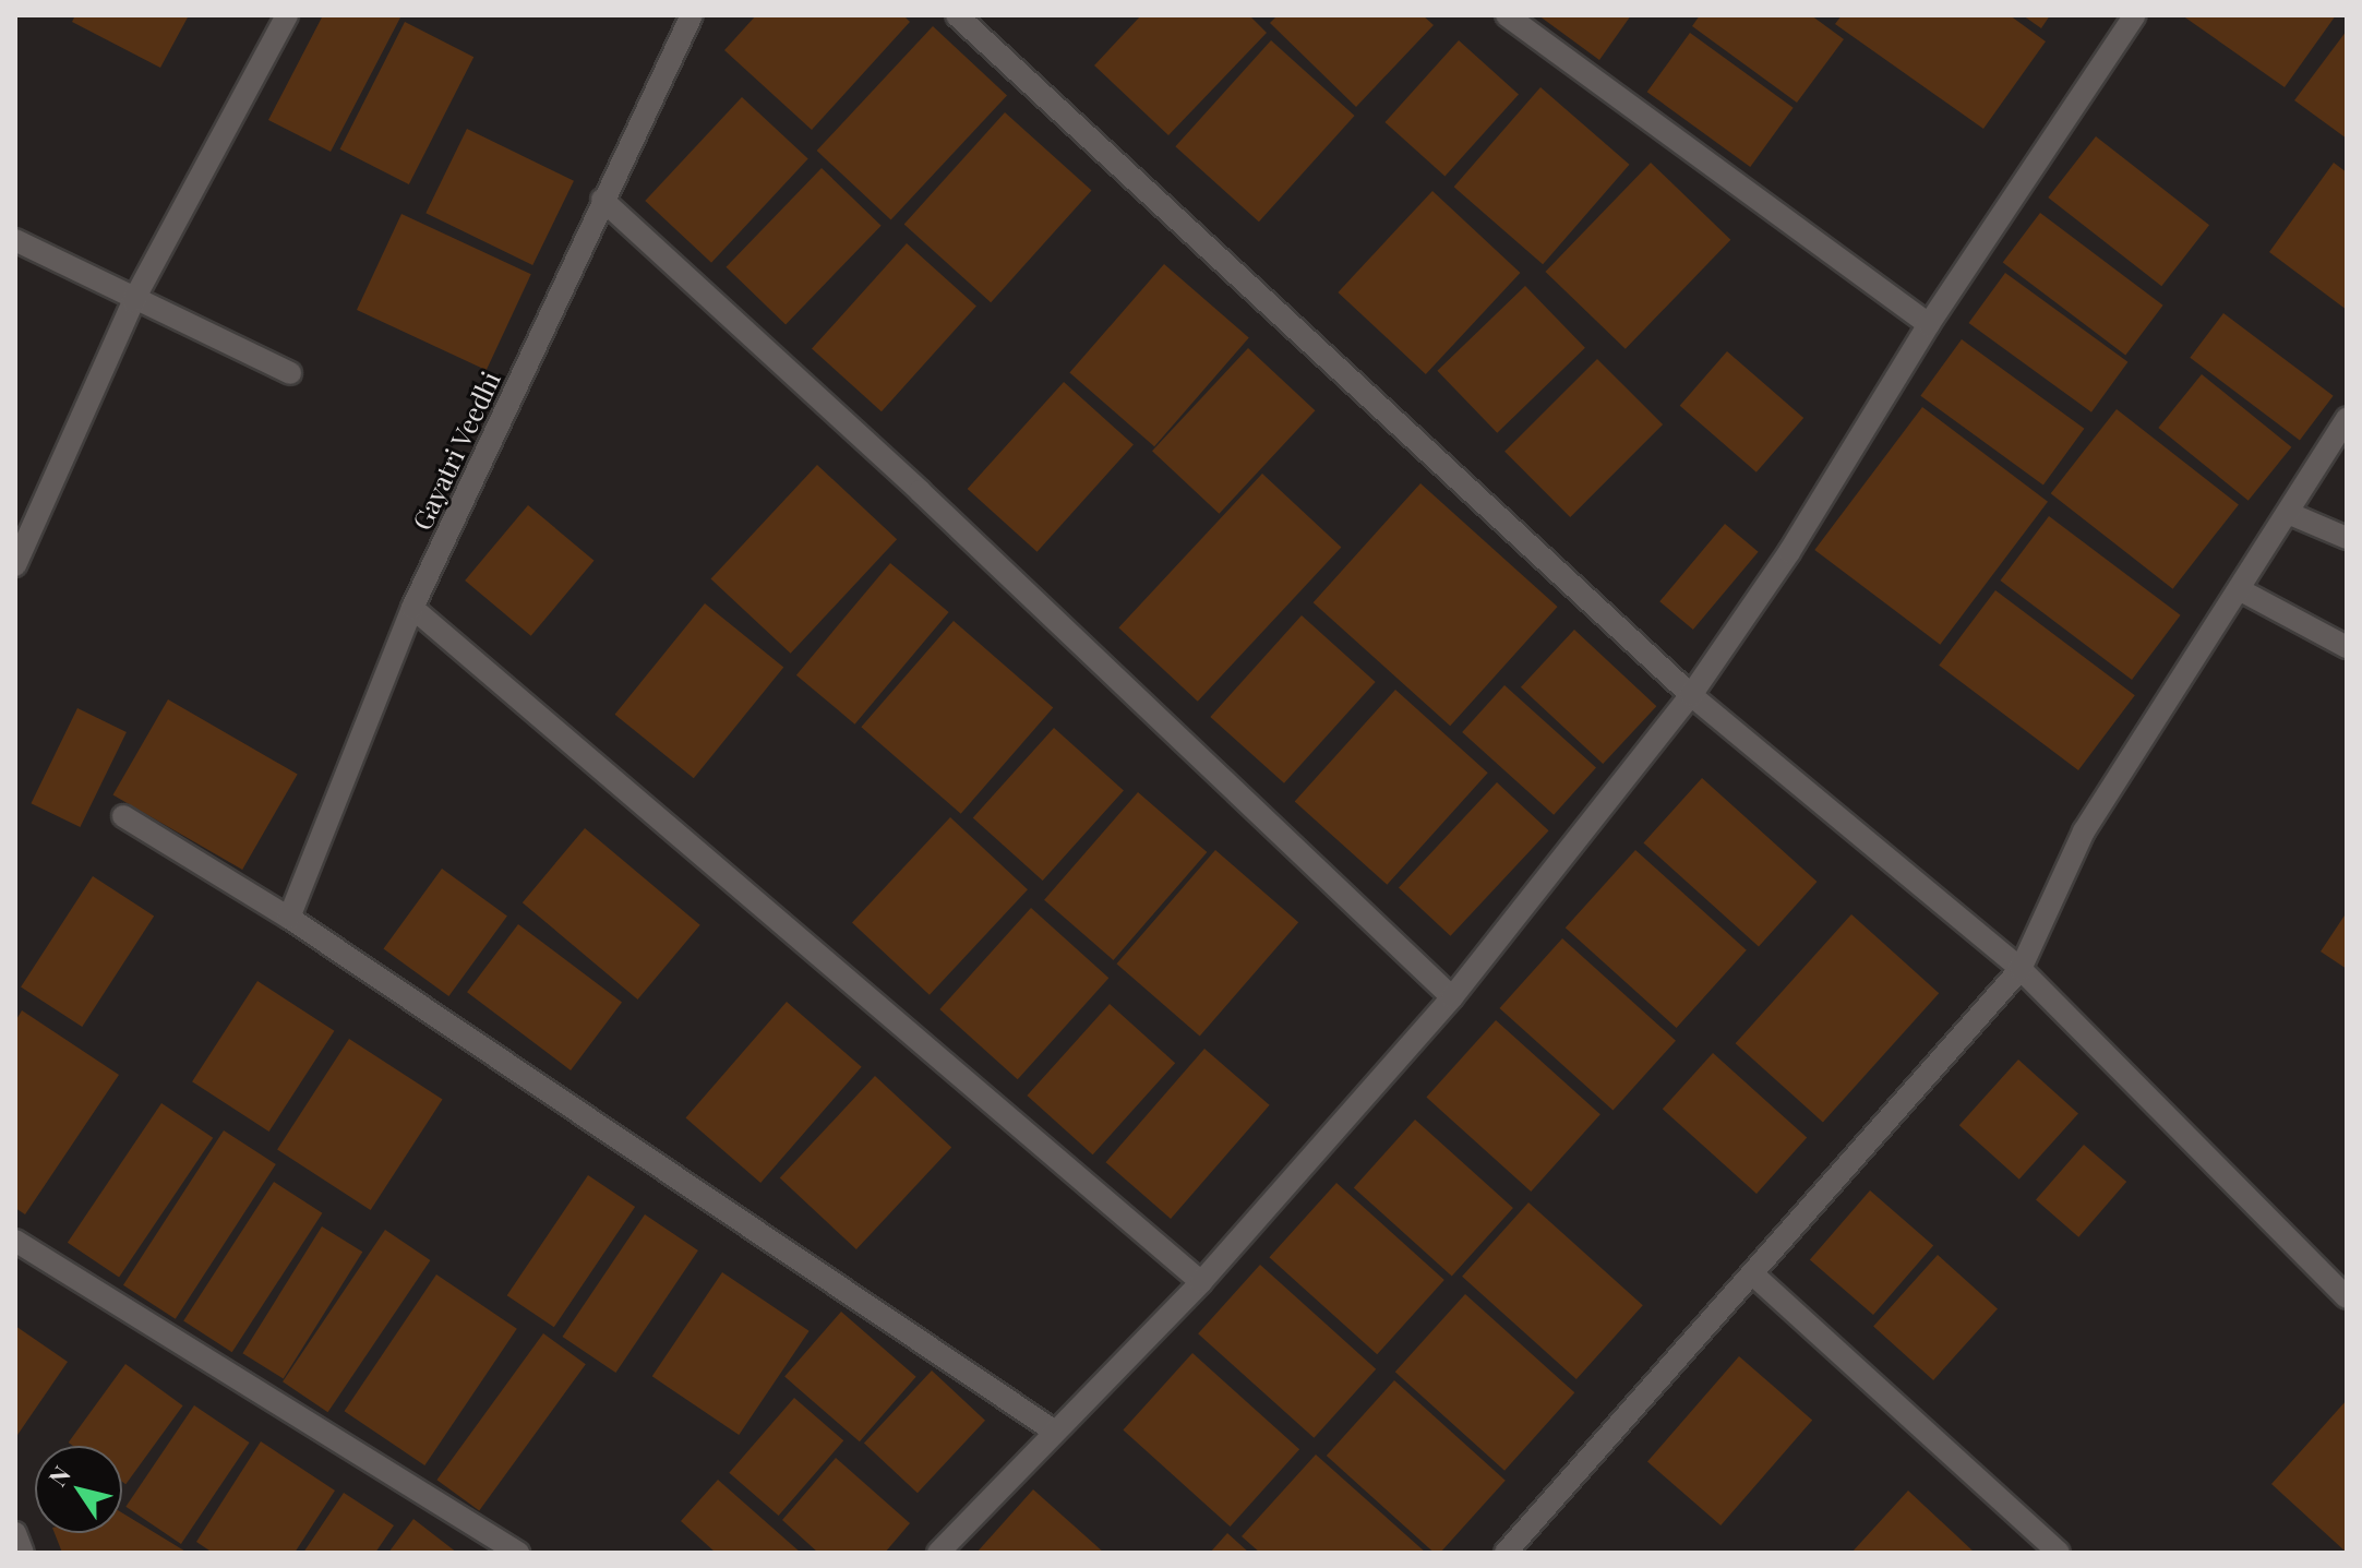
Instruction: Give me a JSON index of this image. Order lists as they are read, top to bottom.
{
  "streets": {
    "street": ["Gayatri Veedhi"]
  },
  "north": "top left"
}
